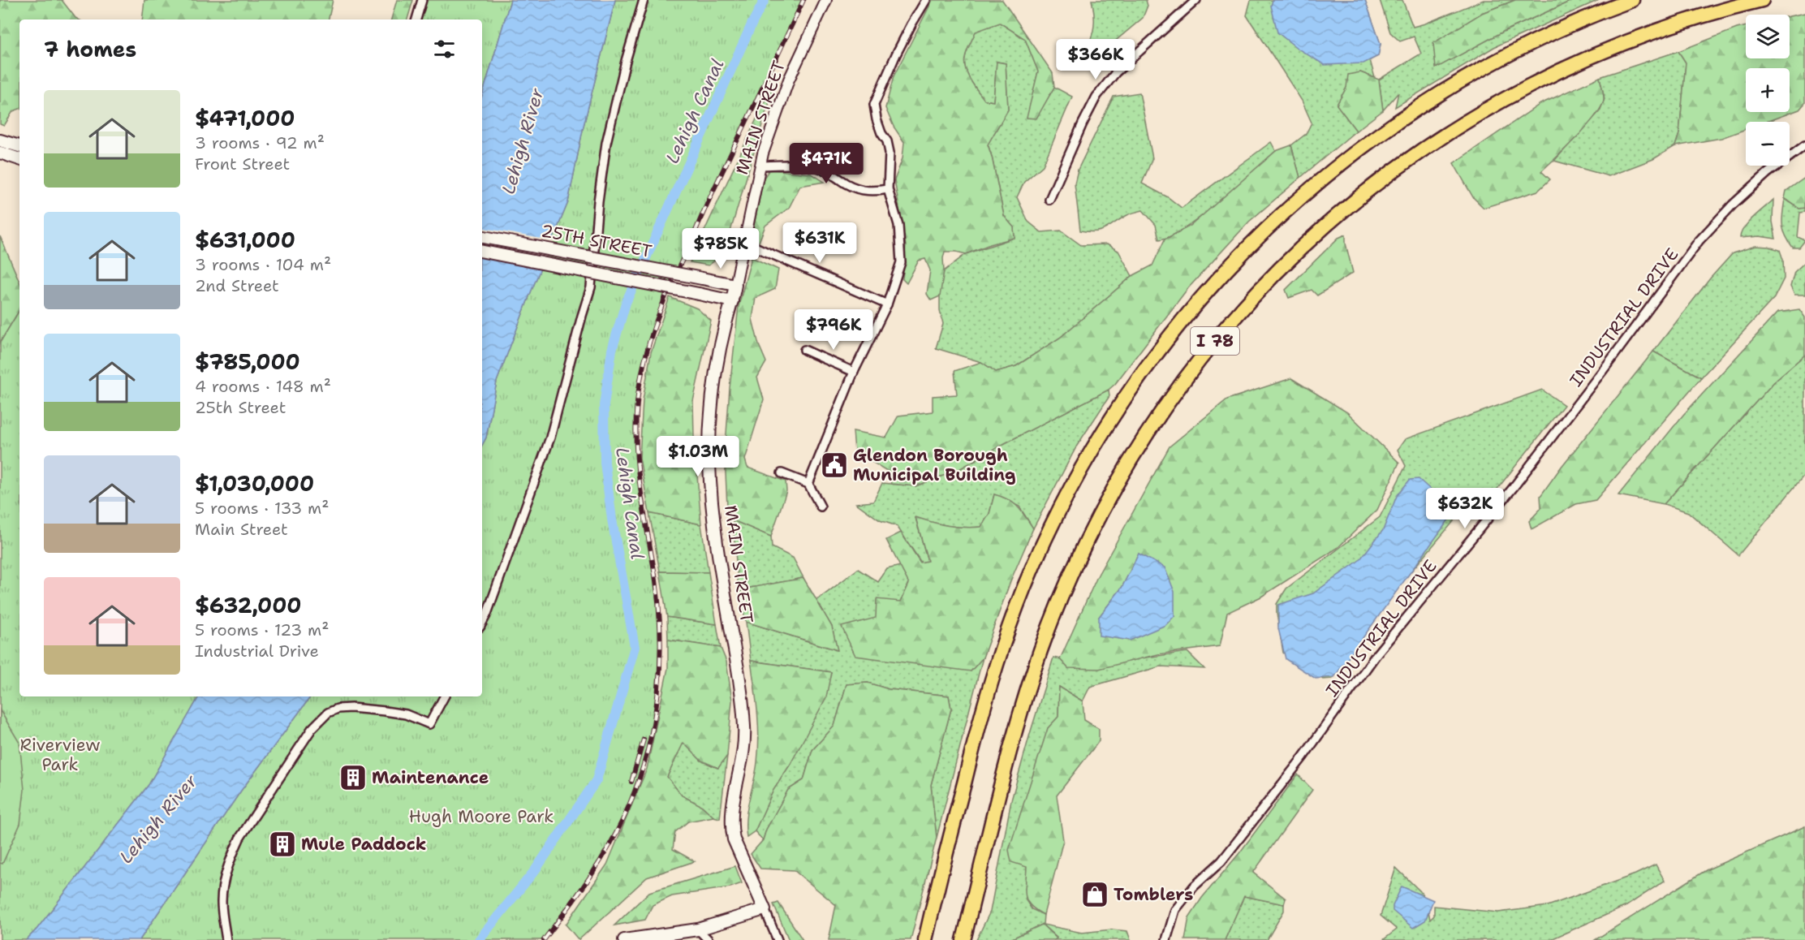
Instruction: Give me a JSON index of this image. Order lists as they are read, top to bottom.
{
  "streets": {
    "highway": ["I 78"],
    "main road": ["MAIN STREET", "25TH STREET"],
    "street": ["INDUSTRIAL DRIVE"]
  },
  "crossings": [
    ["MAIN STREET", "25TH STREET"]
  ],
  "water": ["Lehigh Canal", "Lehigh River"],
  "parks": ["Riverview Park", "Hugh Moore Park"],
  "places": {
    "public building": ["Glendon Borough Municipal Building"],
    "building": ["Maintenance", "Mule Paddock"],
    "shop": ["Tomblers"]
  },
  "page": {
    "map_buttons": ["+", "−"],
    "heading": "7 homes",
    "price": [
      "$366K",
      "$471K",
      "$631K",
      "$785K",
      "$796K",
      "$1.03M",
      "$632K"
    ],
    "list": [
      {
        "name": "$471,000",
        "note": "3 rooms · 92 m² · Front Street"
      },
      {
        "name": "$631,000",
        "note": "3 rooms · 104 m² · 2nd Street"
      },
      {
        "name": "$785,000",
        "note": "4 rooms · 148 m² · 25th Street"
      },
      {
        "name": "$1,030,000",
        "note": "5 rooms · 133 m² · Main Street"
      },
      {
        "name": "$632,000",
        "note": "5 rooms · 123 m² · Industrial Drive"
      }
    ]
  }
}
